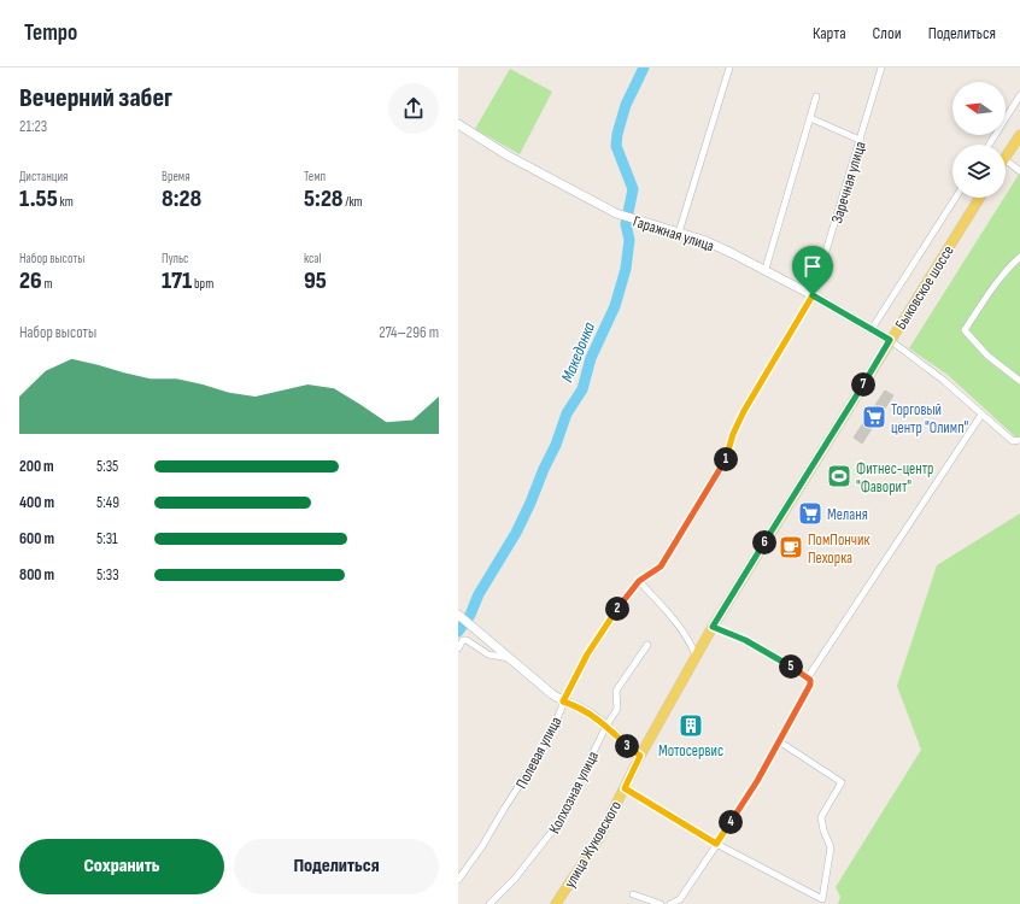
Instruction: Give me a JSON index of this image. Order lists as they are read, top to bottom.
{
  "streets": {
    "main road": ["Быковское шоссе", "улица Жуковского"],
    "street": [
      "Заречная улица",
      "Гаражная улица",
      "Полевая улица",
      "Колхозная улица"
    ]
  },
  "crossings": [
    ["Заречная улица", "Гаражная улица"],
    ["Заречная улица", "Полевая улица"],
    ["Гаражная улица", "Быковское шоссе"],
    ["Быковское шоссе", "улица Жуковского"]
  ],
  "water": ["Македонка"],
  "places": {
    "supermarket": ["Торговый центр \"Олимп\"", "Меланя"],
    "sports": ["Фитнес-центр \"Фаворит\""],
    "cafe": ["ПомПончик Пехорка"],
    "building": ["Мотосервис"]
  },
  "north": "left",
  "page": {
    "header": "Tempo",
    "nav": ["Карта", "Слои", "Поделиться"],
    "heading": ["Вечерний забег", "21:23"],
    "stats": [
      ["Дистанция", "1.55 km"],
      ["Время", "8:28"],
      ["Темп", "5:28 /km"],
      ["Набор высоты", "26 m"],
      ["Пульс", "171 bpm"],
      ["kcal", "95"]
    ],
    "chart": ["Набор высоты", "274–296 m"],
    "pins": [
      "7",
      "1",
      "6",
      "2",
      "5",
      "3",
      "4"
    ],
    "list": [
      {
        "name": "200 m",
        "note": "5:35"
      },
      {
        "name": "400 m",
        "note": "5:49"
      },
      {
        "name": "600 m",
        "note": "5:31"
      },
      {
        "name": "800 m",
        "note": "5:33"
      }
    ],
    "buttons": ["Сохранить", "Поделиться"]
  }
}
